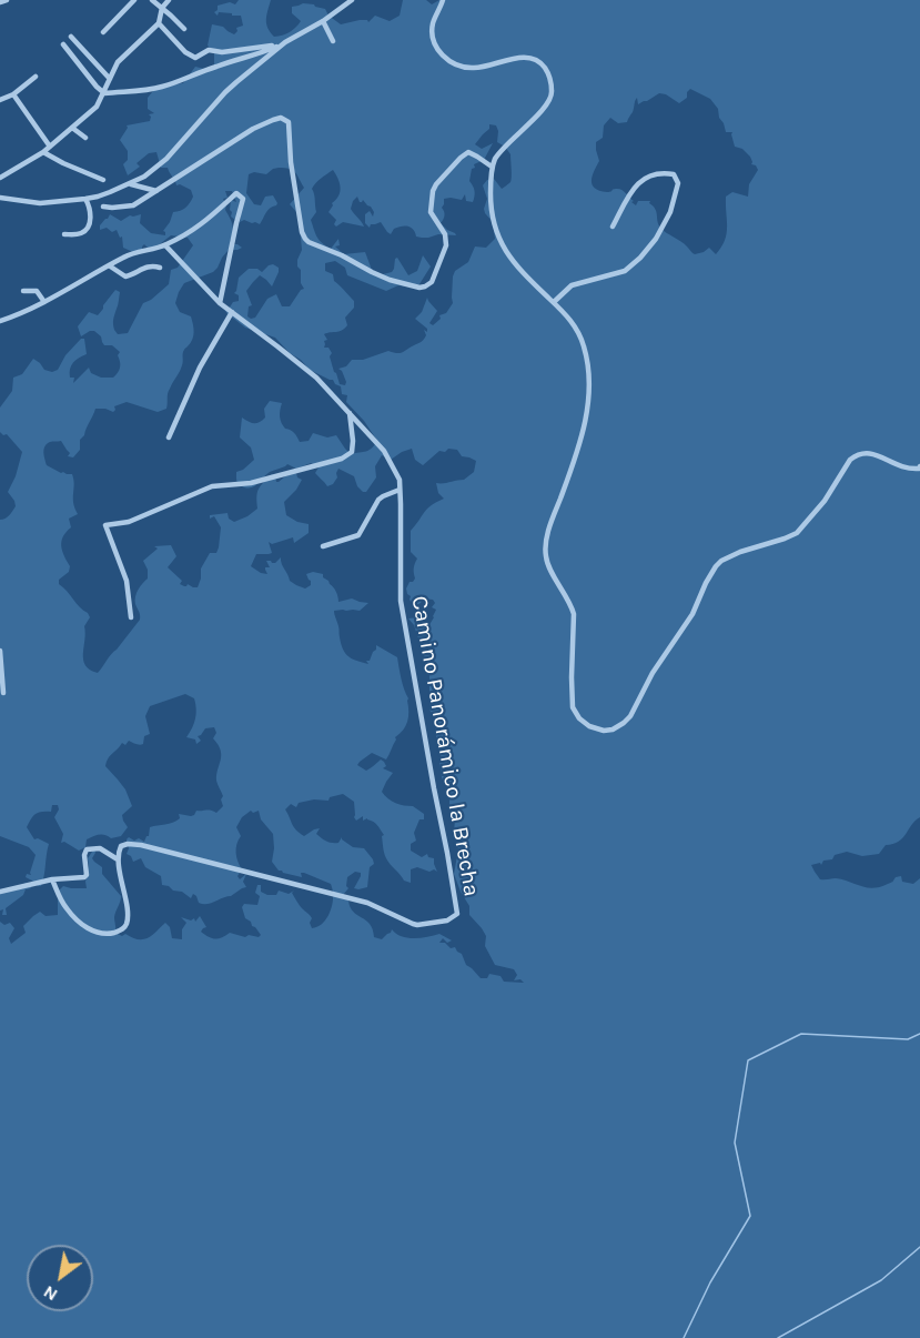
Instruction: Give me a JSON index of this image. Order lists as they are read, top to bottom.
{
  "streets": {
    "street": ["Camino Panorámico la Brecha"]
  },
  "north": "bottom left"
}
